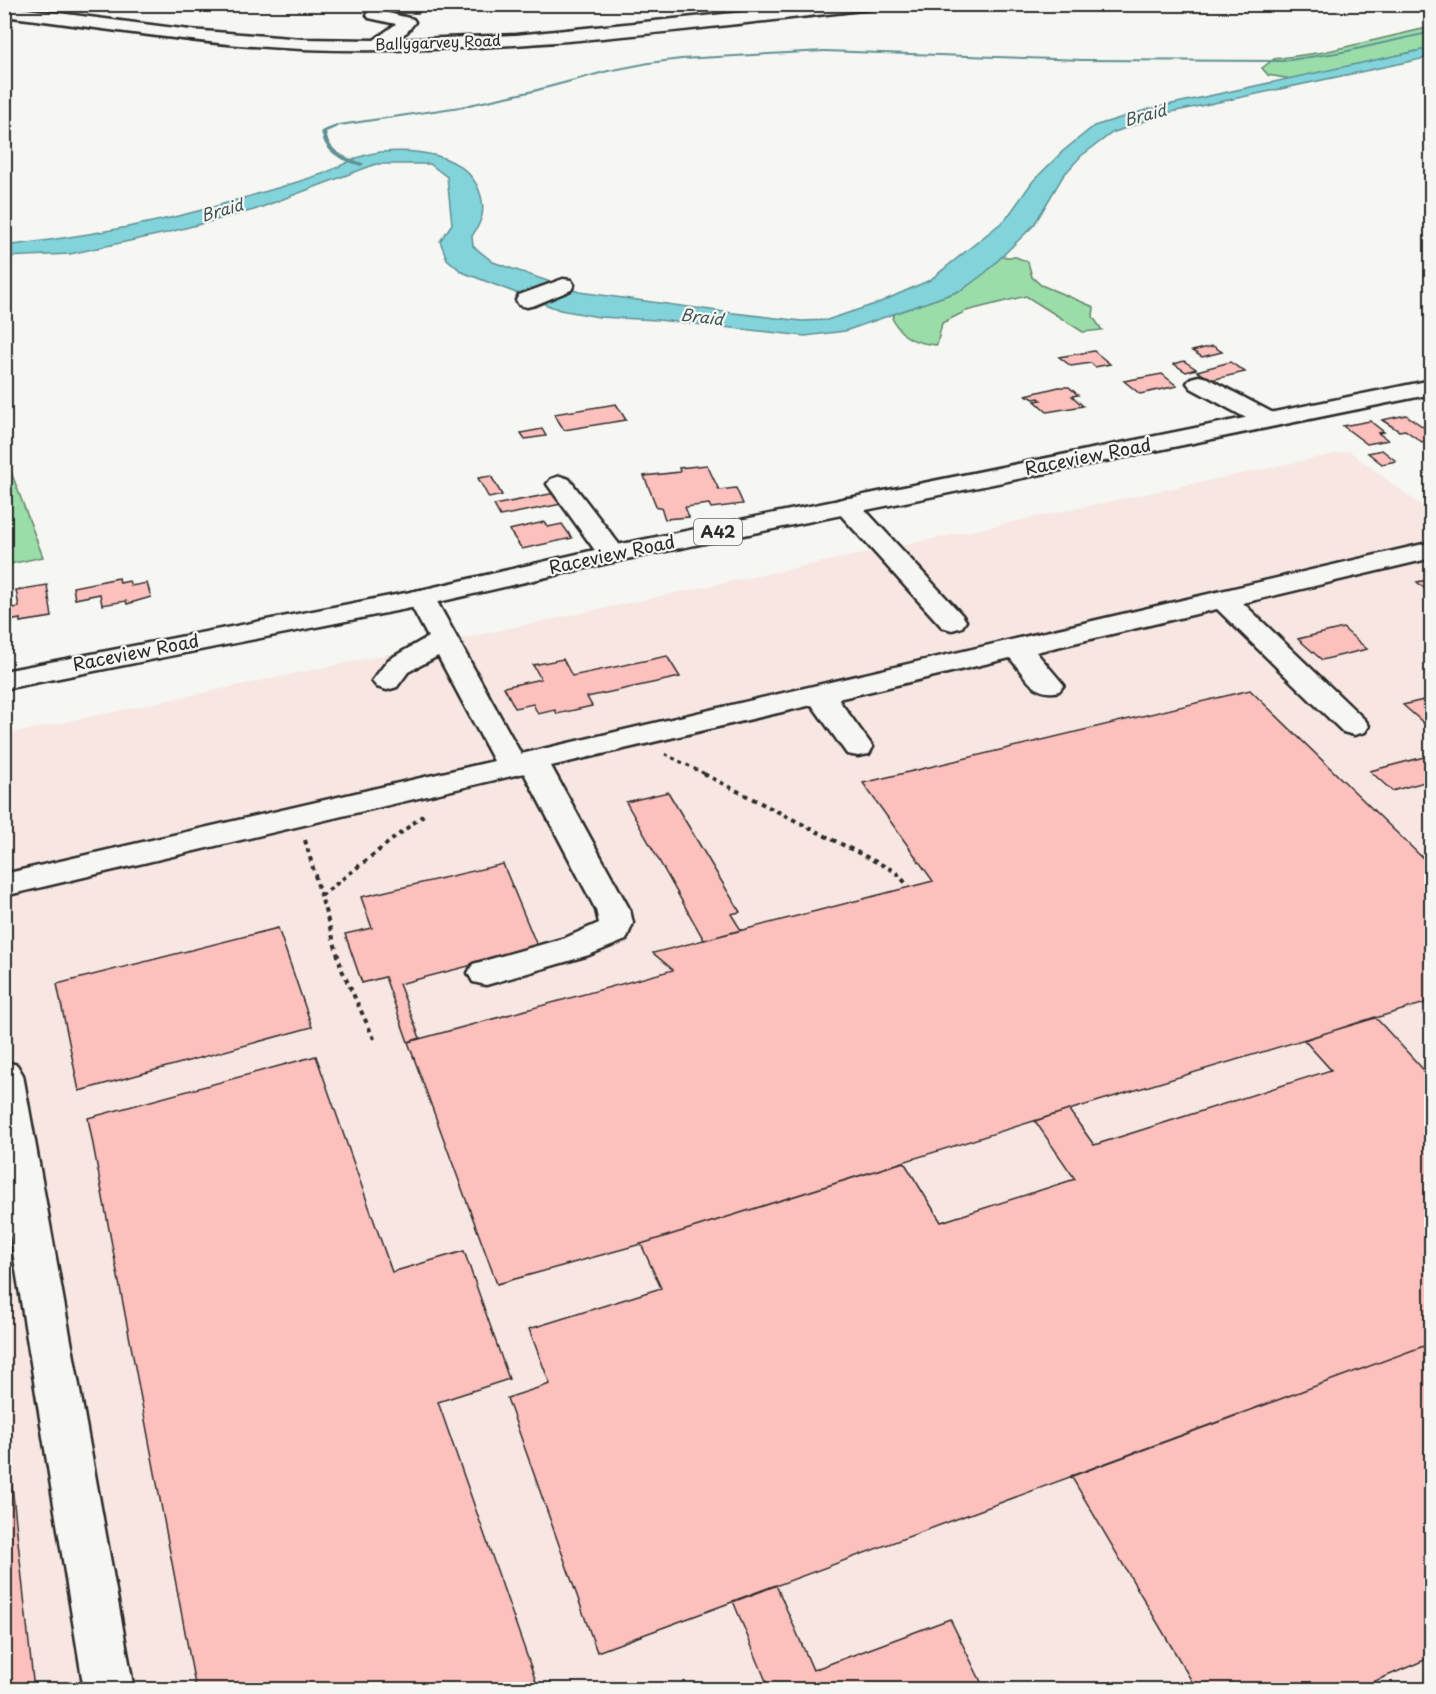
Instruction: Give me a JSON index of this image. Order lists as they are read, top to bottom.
{
  "streets": {
    "main road": ["Ballygarvey Road", "Raceview Road", "A42"]
  },
  "water": ["Braid"]
}
